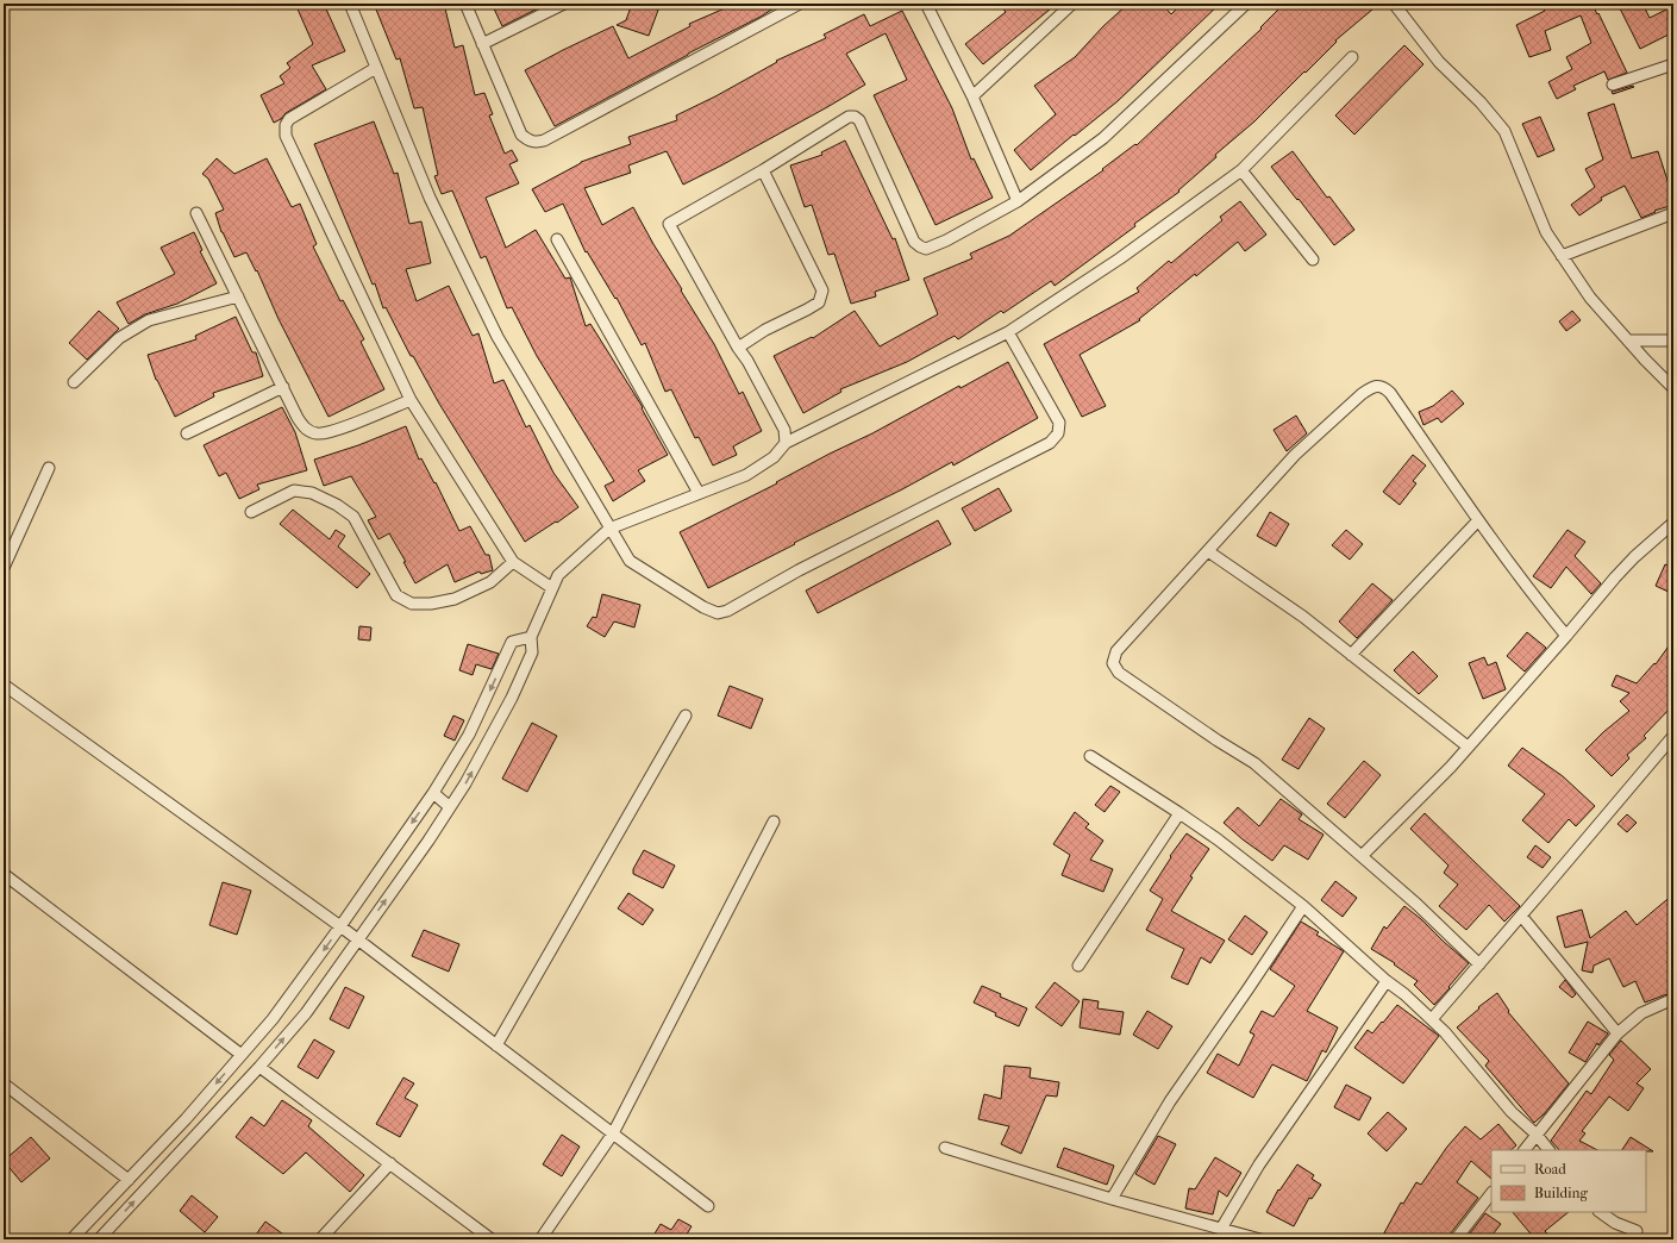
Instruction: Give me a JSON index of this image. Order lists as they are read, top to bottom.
{
  "legend": ["Road", "Building"]
}
